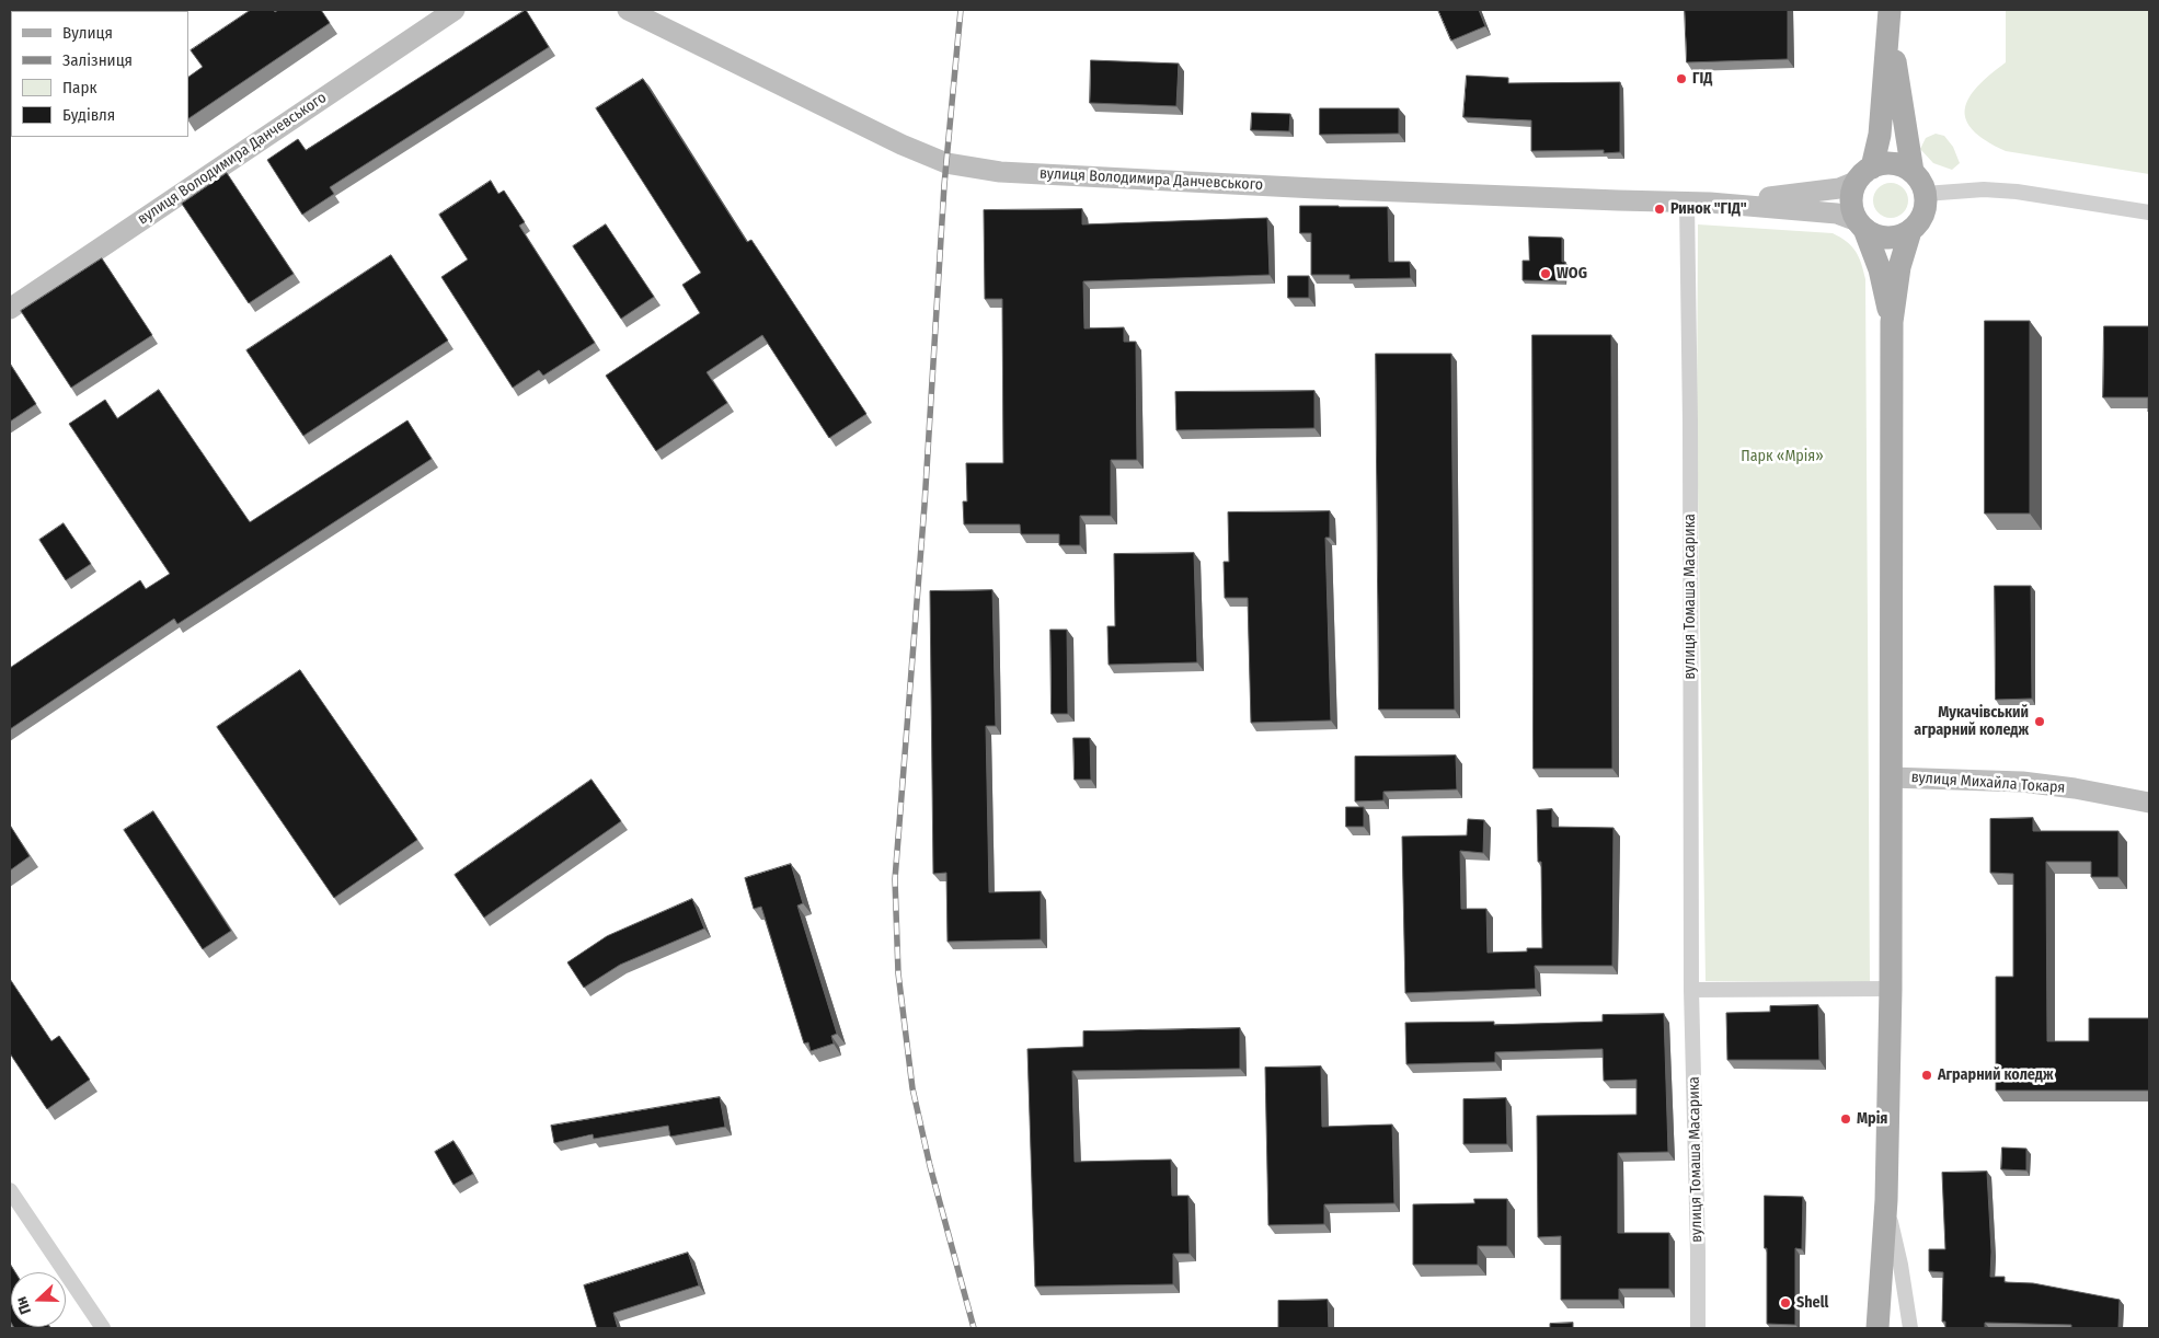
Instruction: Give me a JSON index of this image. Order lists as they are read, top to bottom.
{
  "streets": {
    "street": ["вулиця Володимира Данчевського", "вулиця Томаша Масарика", "вулиця Михайла Токаря"]
  },
  "crossings": [
    ["вулиця Володимира Данчевського", "вулиця Томаша Масарика"]
  ],
  "parks": ["Парк «Мрія»"],
  "places": [
    "ГІД",
    "Ринок \"ГІД\"",
    "WOG",
    "Мукачівський аграрний коледж",
    "Аграрний коледж",
    "Мрія",
    "Shell"
  ],
  "legend": [
    "Вулиця",
    "Залізниця",
    "Парк",
    "Будівля"
  ],
  "north": "left"
}
